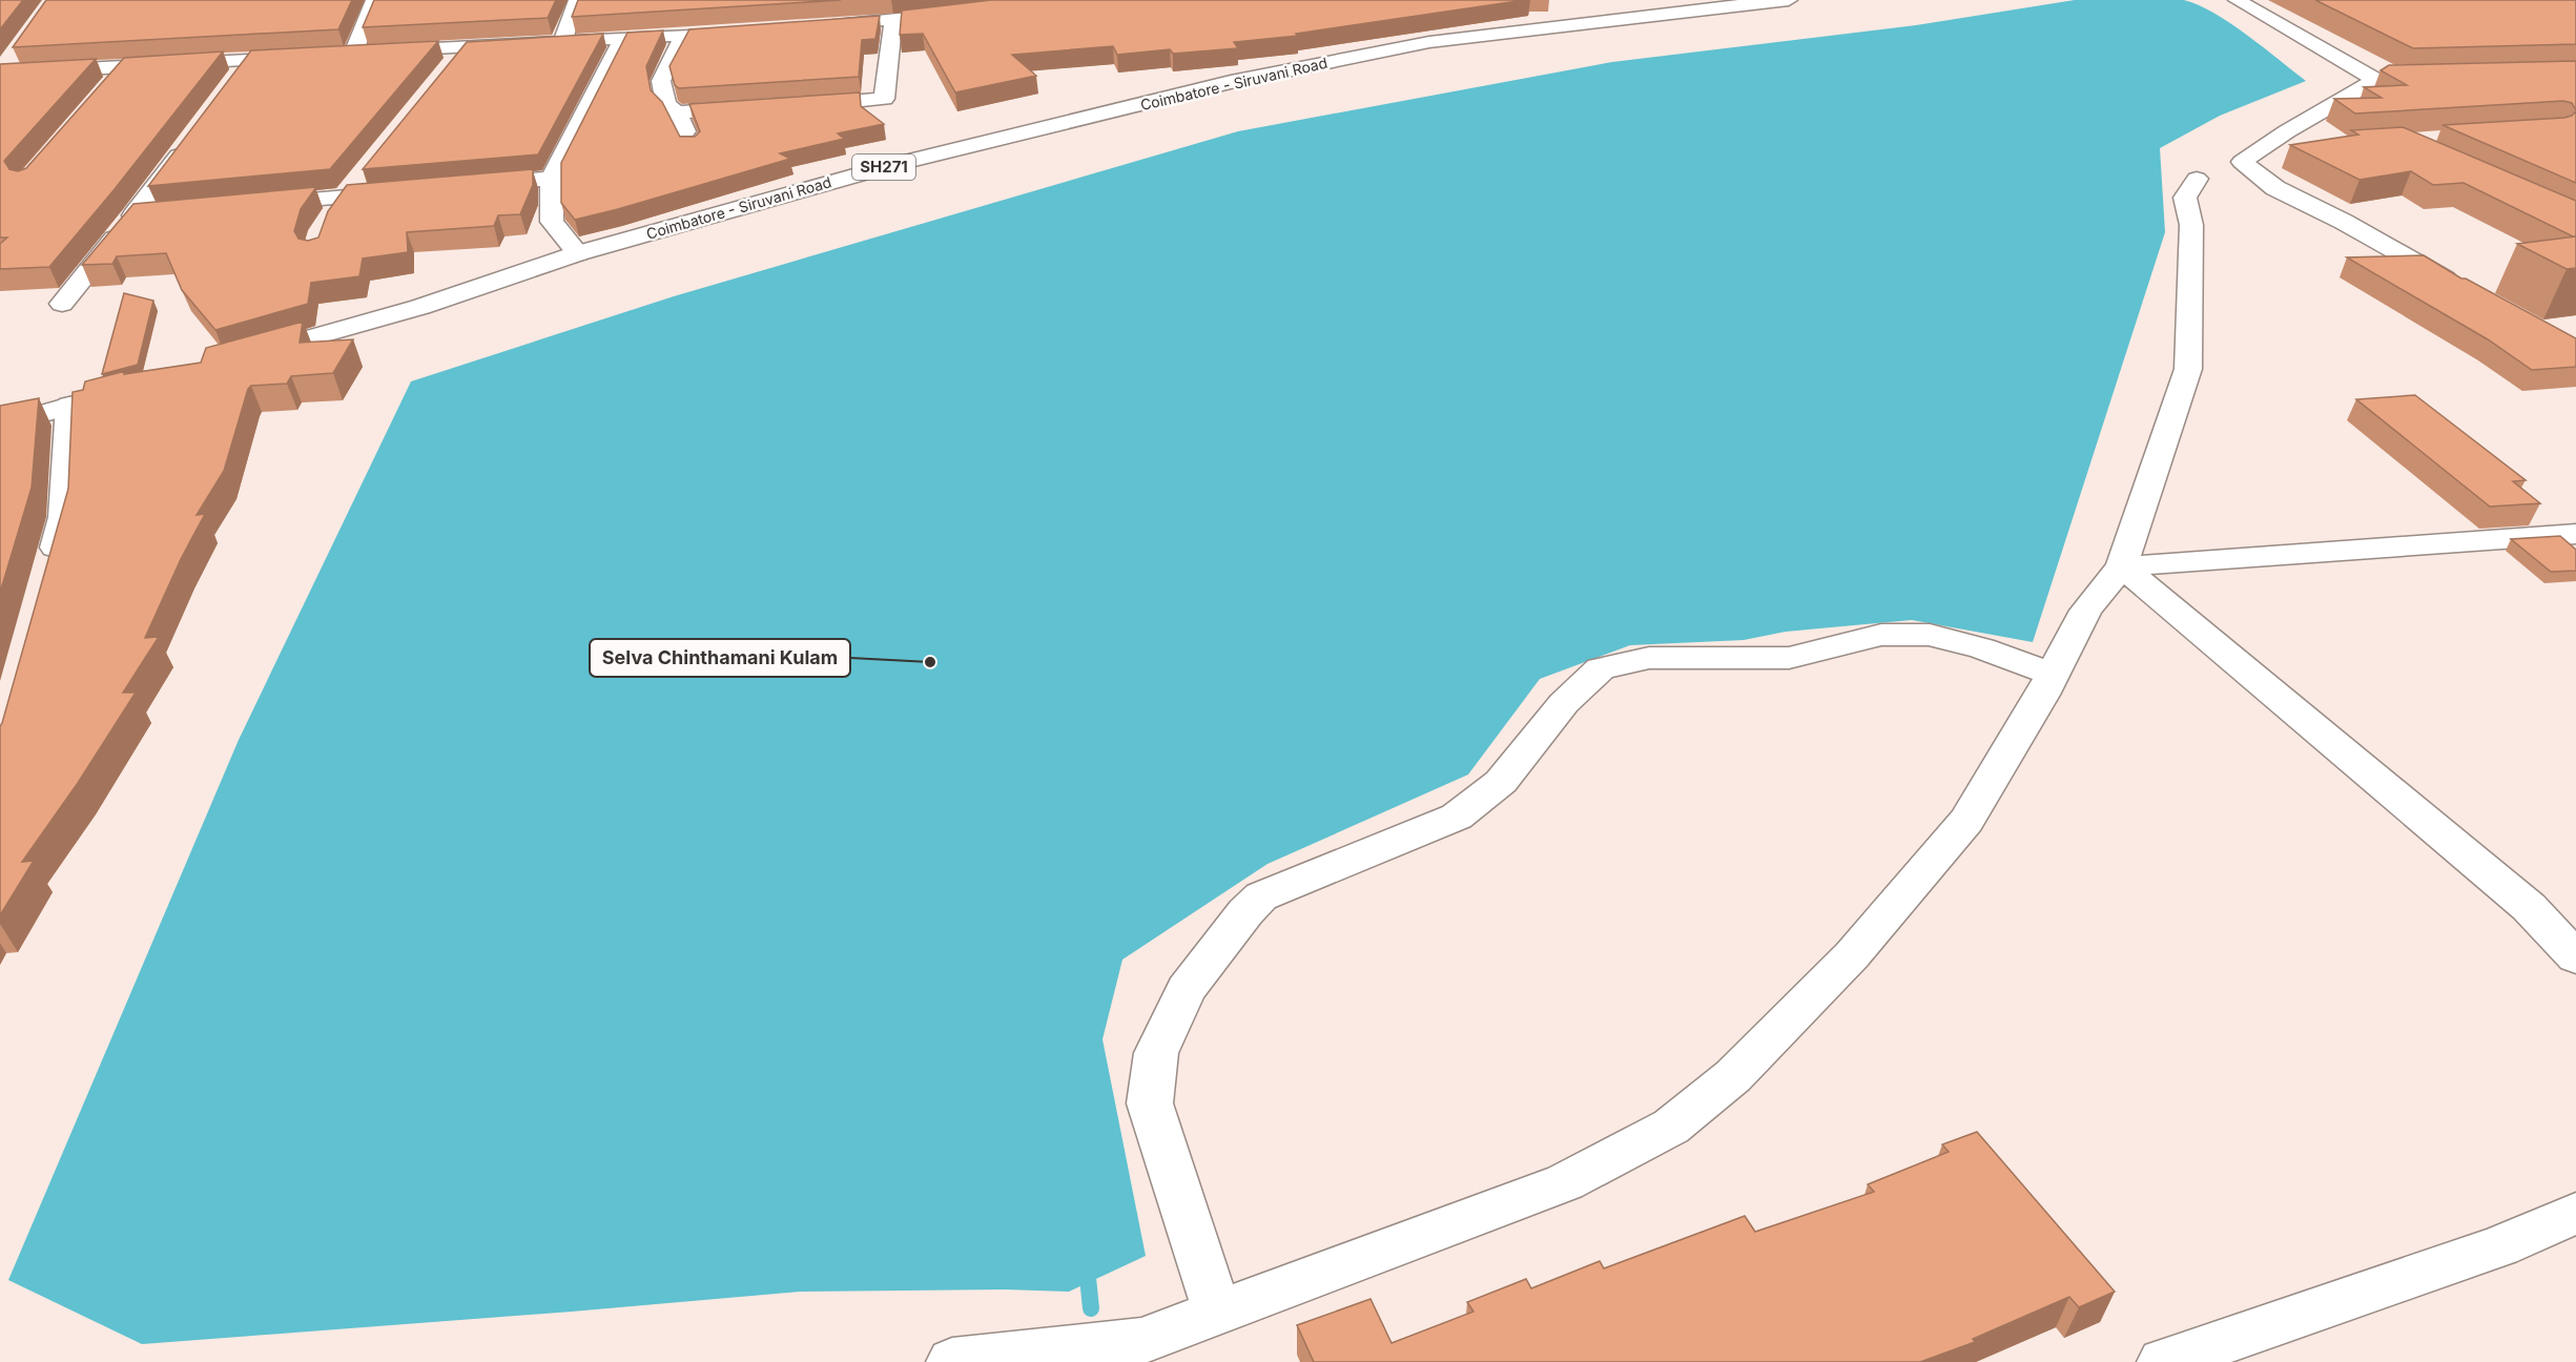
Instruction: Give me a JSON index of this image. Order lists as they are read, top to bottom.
{
  "streets": {
    "street": ["Coimbatore - Siruvani Road", "SH271"]
  },
  "places": ["Selva Chinthamani Kulam"]
}
